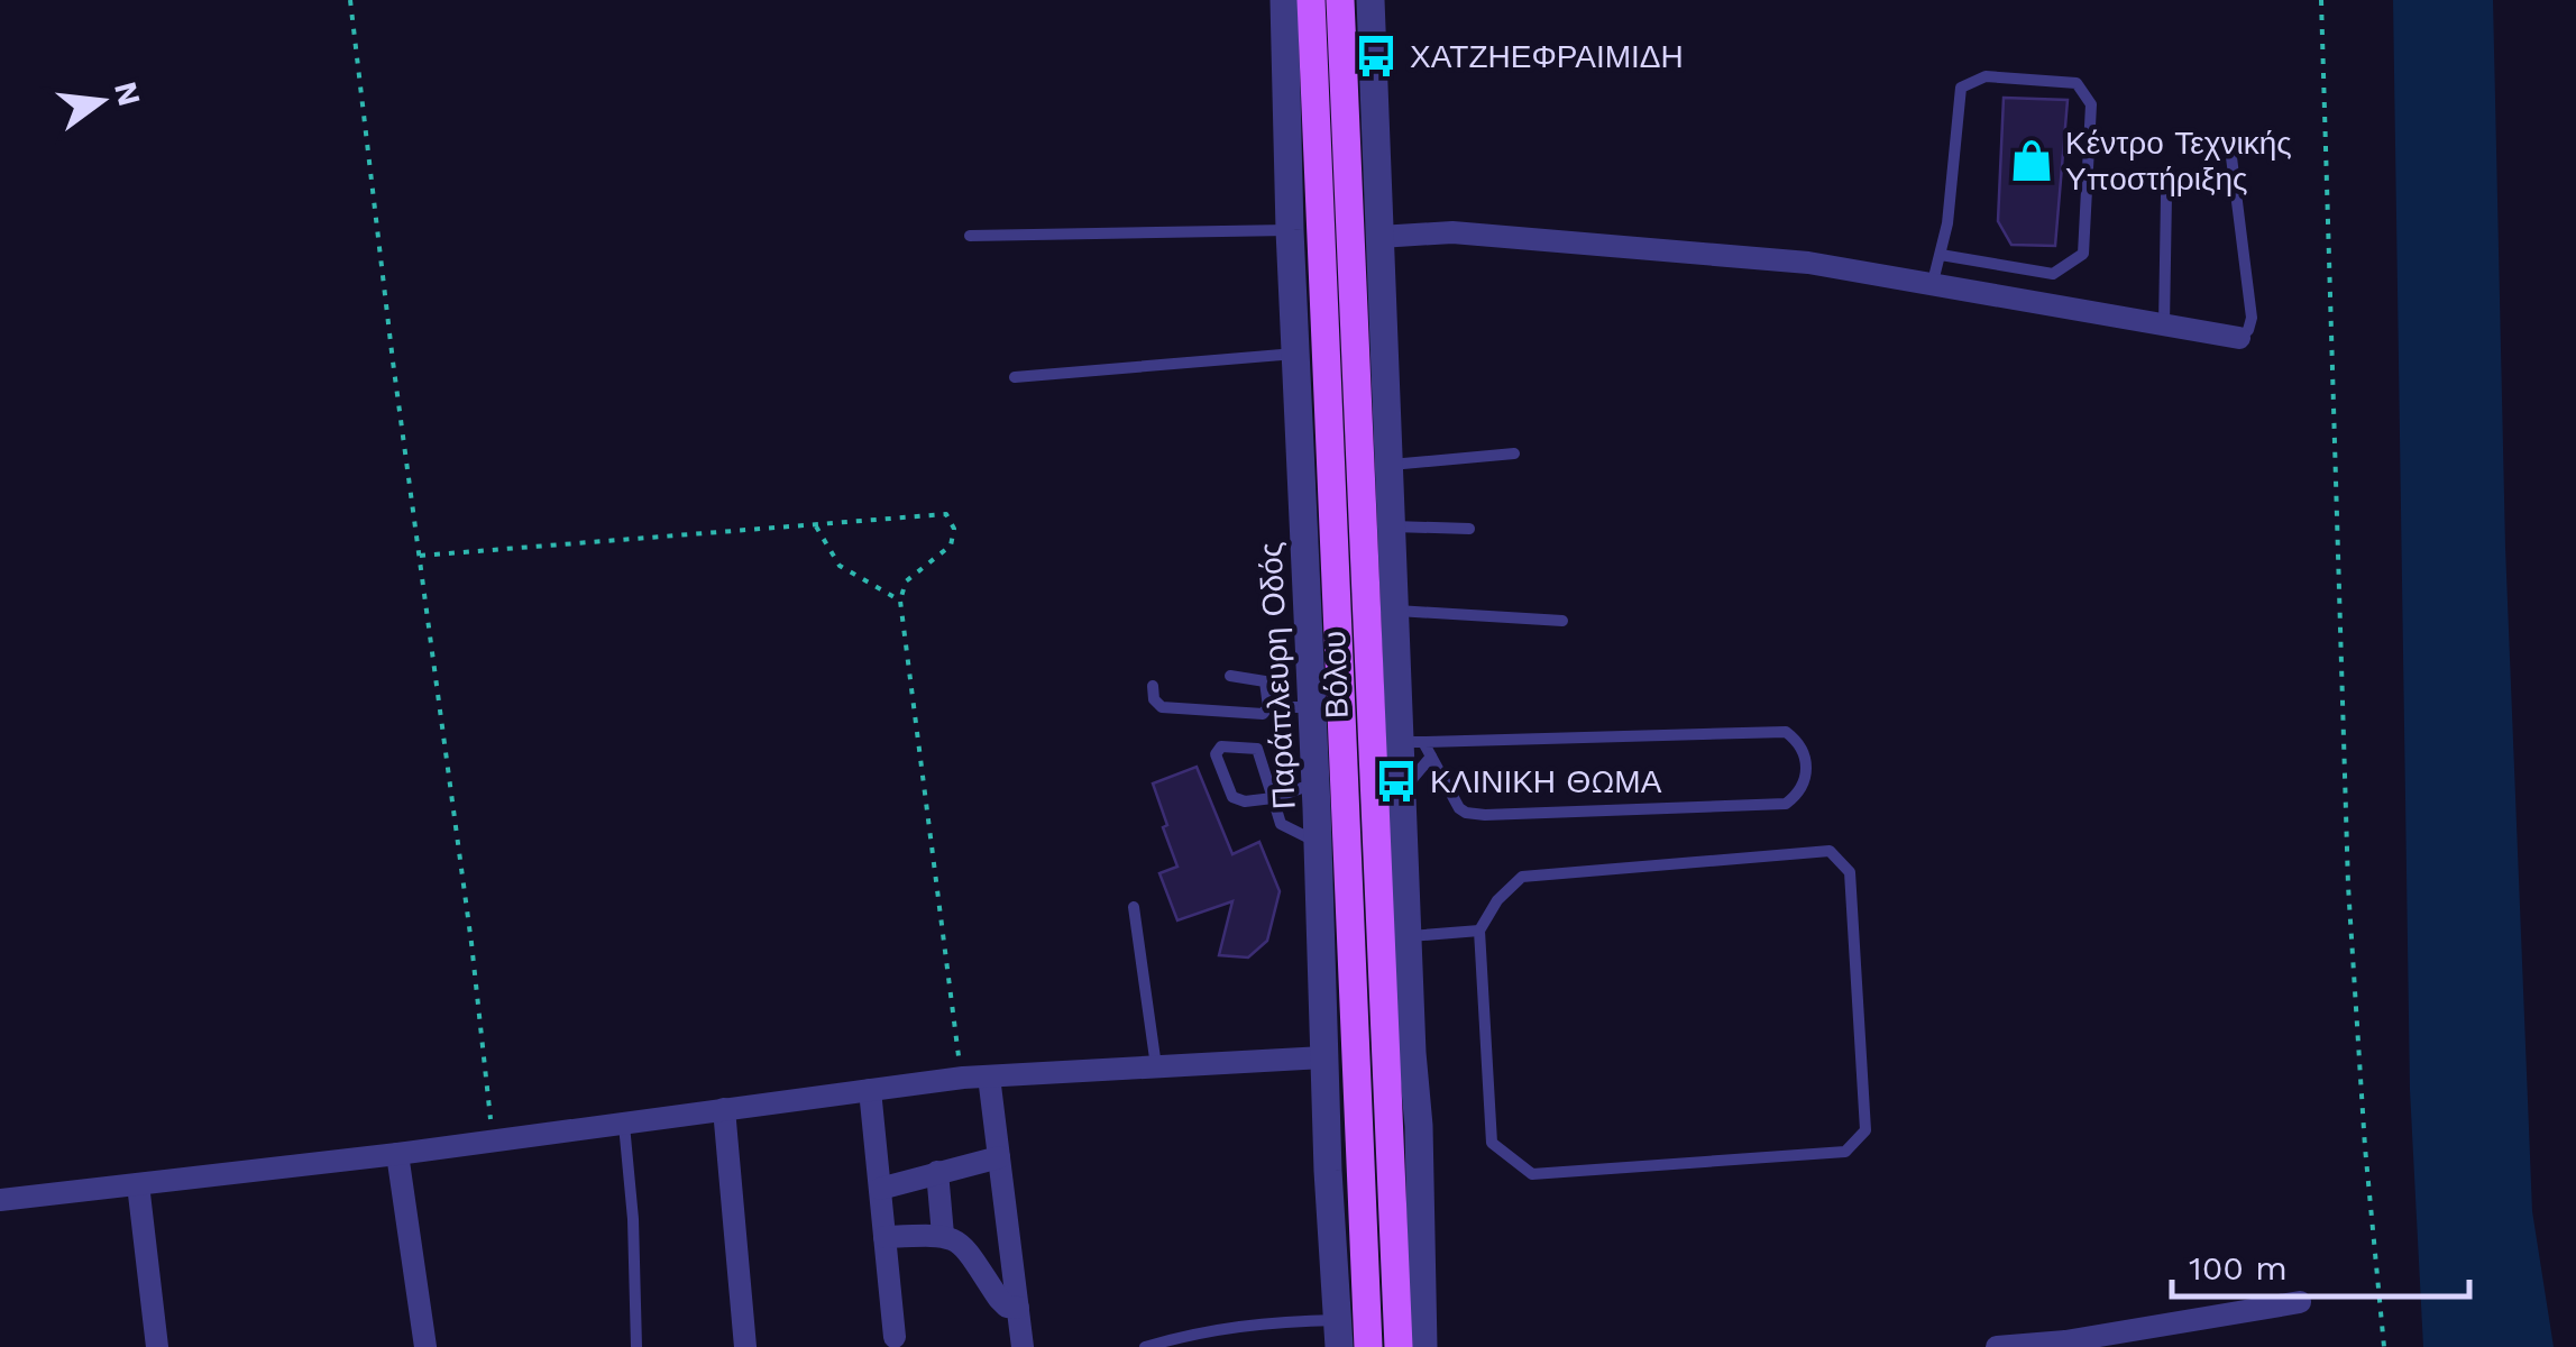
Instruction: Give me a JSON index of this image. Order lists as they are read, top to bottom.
{
  "streets": {
    "main road": ["Βόλου"],
    "street": ["Παράπλευρη Οδός"]
  },
  "places": {
    "bus stop": ["ΧΑΤΖΗΕΦΡΑΙΜΙΔΗ", "ΚΛΙΝΙΚΗ ΘΩΜΑ"],
    "shop": ["Κέντρο Τεχνικής Υποστήριξης"]
  },
  "scale_bar": "100 m",
  "north": "right"
}
